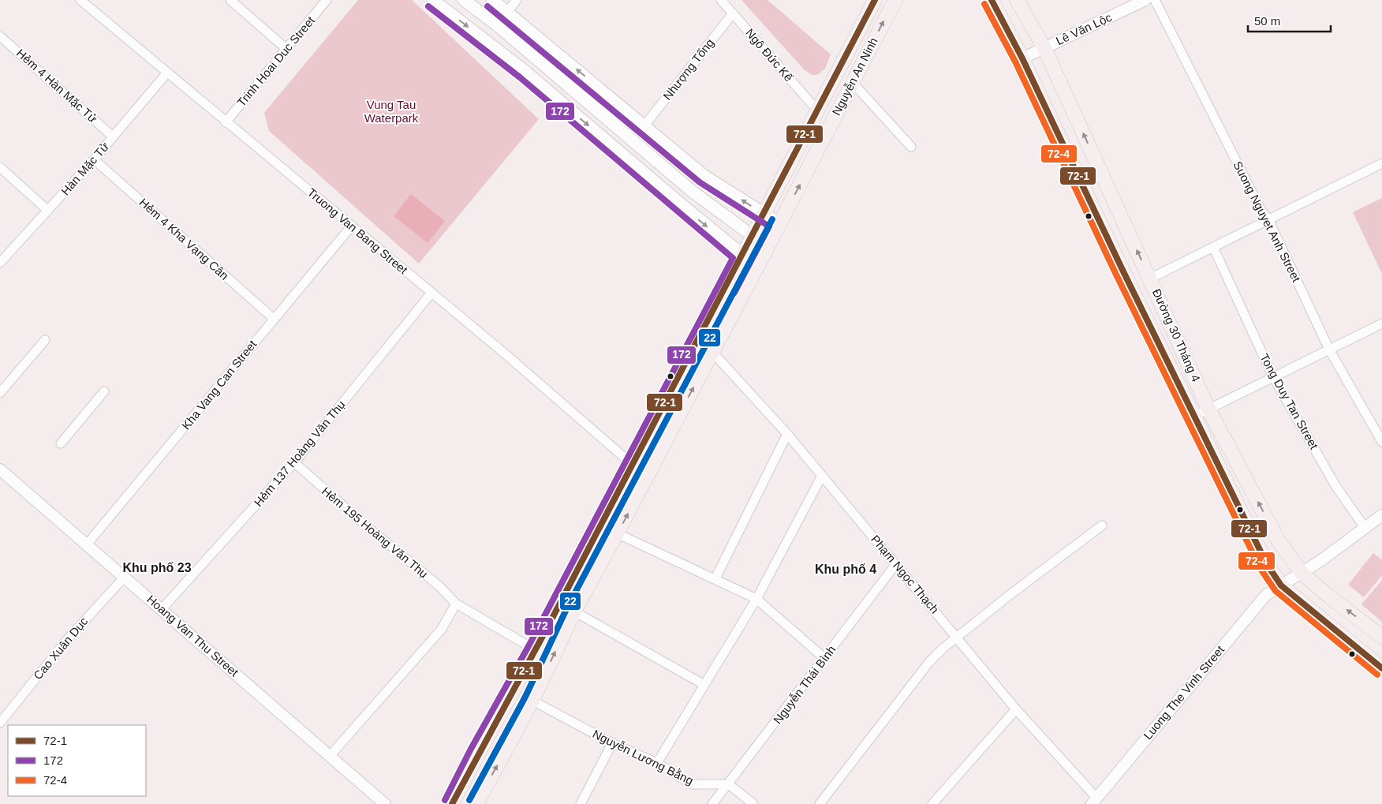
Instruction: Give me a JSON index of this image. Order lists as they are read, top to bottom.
{
  "streets": {
    "main road": ["Nguyễn An Ninh", "Đường 30 Tháng 4"],
    "street": [
      "Lê Văn Lộc",
      "Ngô Đức Kế",
      "Trinh Hoai Duc Street",
      "Nhượng Tống",
      "Hẻm 4 Hàn Mặc Tử",
      "Hàn Mặc Tử",
      "Suong Nguyet Anh Street",
      "Truong Van Bang Street",
      "Hẻm 4 Kha Vạng Cân",
      "Kha Vang Can Street",
      "Tong Duy Tan Street",
      "Hẻm 137 Hoàng Văn Thụ",
      "Hẻm 195 Hoàng Văn Thụ",
      "Phạm Ngọc Thạch",
      "Hoang Van Thu Street",
      "Cao Xuân Dục",
      "Nguyễn Thái Bình",
      "Luong The Vinh Street",
      "Nguyễn Lương Bằng"
    ]
  },
  "crossings": [
    ["Lê Văn Lộc", "Đường 30 Tháng 4"],
    ["Ngô Đức Kế", "Nhượng Tống"],
    ["Ngô Đức Kế", "Nguyễn An Ninh"],
    ["Trinh Hoai Duc Street", "Truong Van Bang Street"],
    ["Nguyễn An Ninh", "Truong Van Bang Street"],
    ["Nguyễn An Ninh", "Hẻm 195 Hoàng Văn Thụ"],
    ["Nguyễn An Ninh", "Phạm Ngọc Thạch"],
    ["Nguyễn An Ninh", "Nguyễn Lương Bằng"],
    ["Hẻm 4 Hàn Mặc Tử", "Hàn Mặc Tử"],
    ["Hàn Mặc Tử", "Truong Van Bang Street"],
    ["Hàn Mặc Tử", "Hẻm 4 Kha Vạng Cân"],
    ["Truong Van Bang Street", "Kha Vang Can Street"],
    ["Truong Van Bang Street", "Hẻm 137 Hoàng Văn Thụ"],
    ["Hẻm 4 Kha Vạng Cân", "Kha Vang Can Street"],
    ["Đường 30 Tháng 4", "Luong The Vinh Street"],
    ["Kha Vang Can Street", "Hoang Van Thu Street"],
    ["Tong Duy Tan Street", "Luong The Vinh Street"],
    ["Hẻm 137 Hoàng Văn Thụ", "Hẻm 195 Hoàng Văn Thụ"],
    ["Hẻm 137 Hoàng Văn Thụ", "Hoang Van Thu Street"],
    ["Phạm Ngọc Thạch", "Nguyễn Thái Bình"],
    ["Phạm Ngọc Thạch", "Luong The Vinh Street"],
    ["Hoang Van Thu Street", "Cao Xuân Dục"],
    ["Nguyễn Thái Bình", "Nguyễn Lương Bằng"]
  ],
  "districts": ["Khu phố 23", "Khu phố 4"],
  "parks": ["Vung Tau Waterpark"],
  "lines": [
    "transit line 72-1",
    "transit line 72-4",
    "transit line 172",
    "transit line 22"
  ],
  "legend": ["72-1", "172", "72-4"],
  "scale_bar": "50 m"
}
